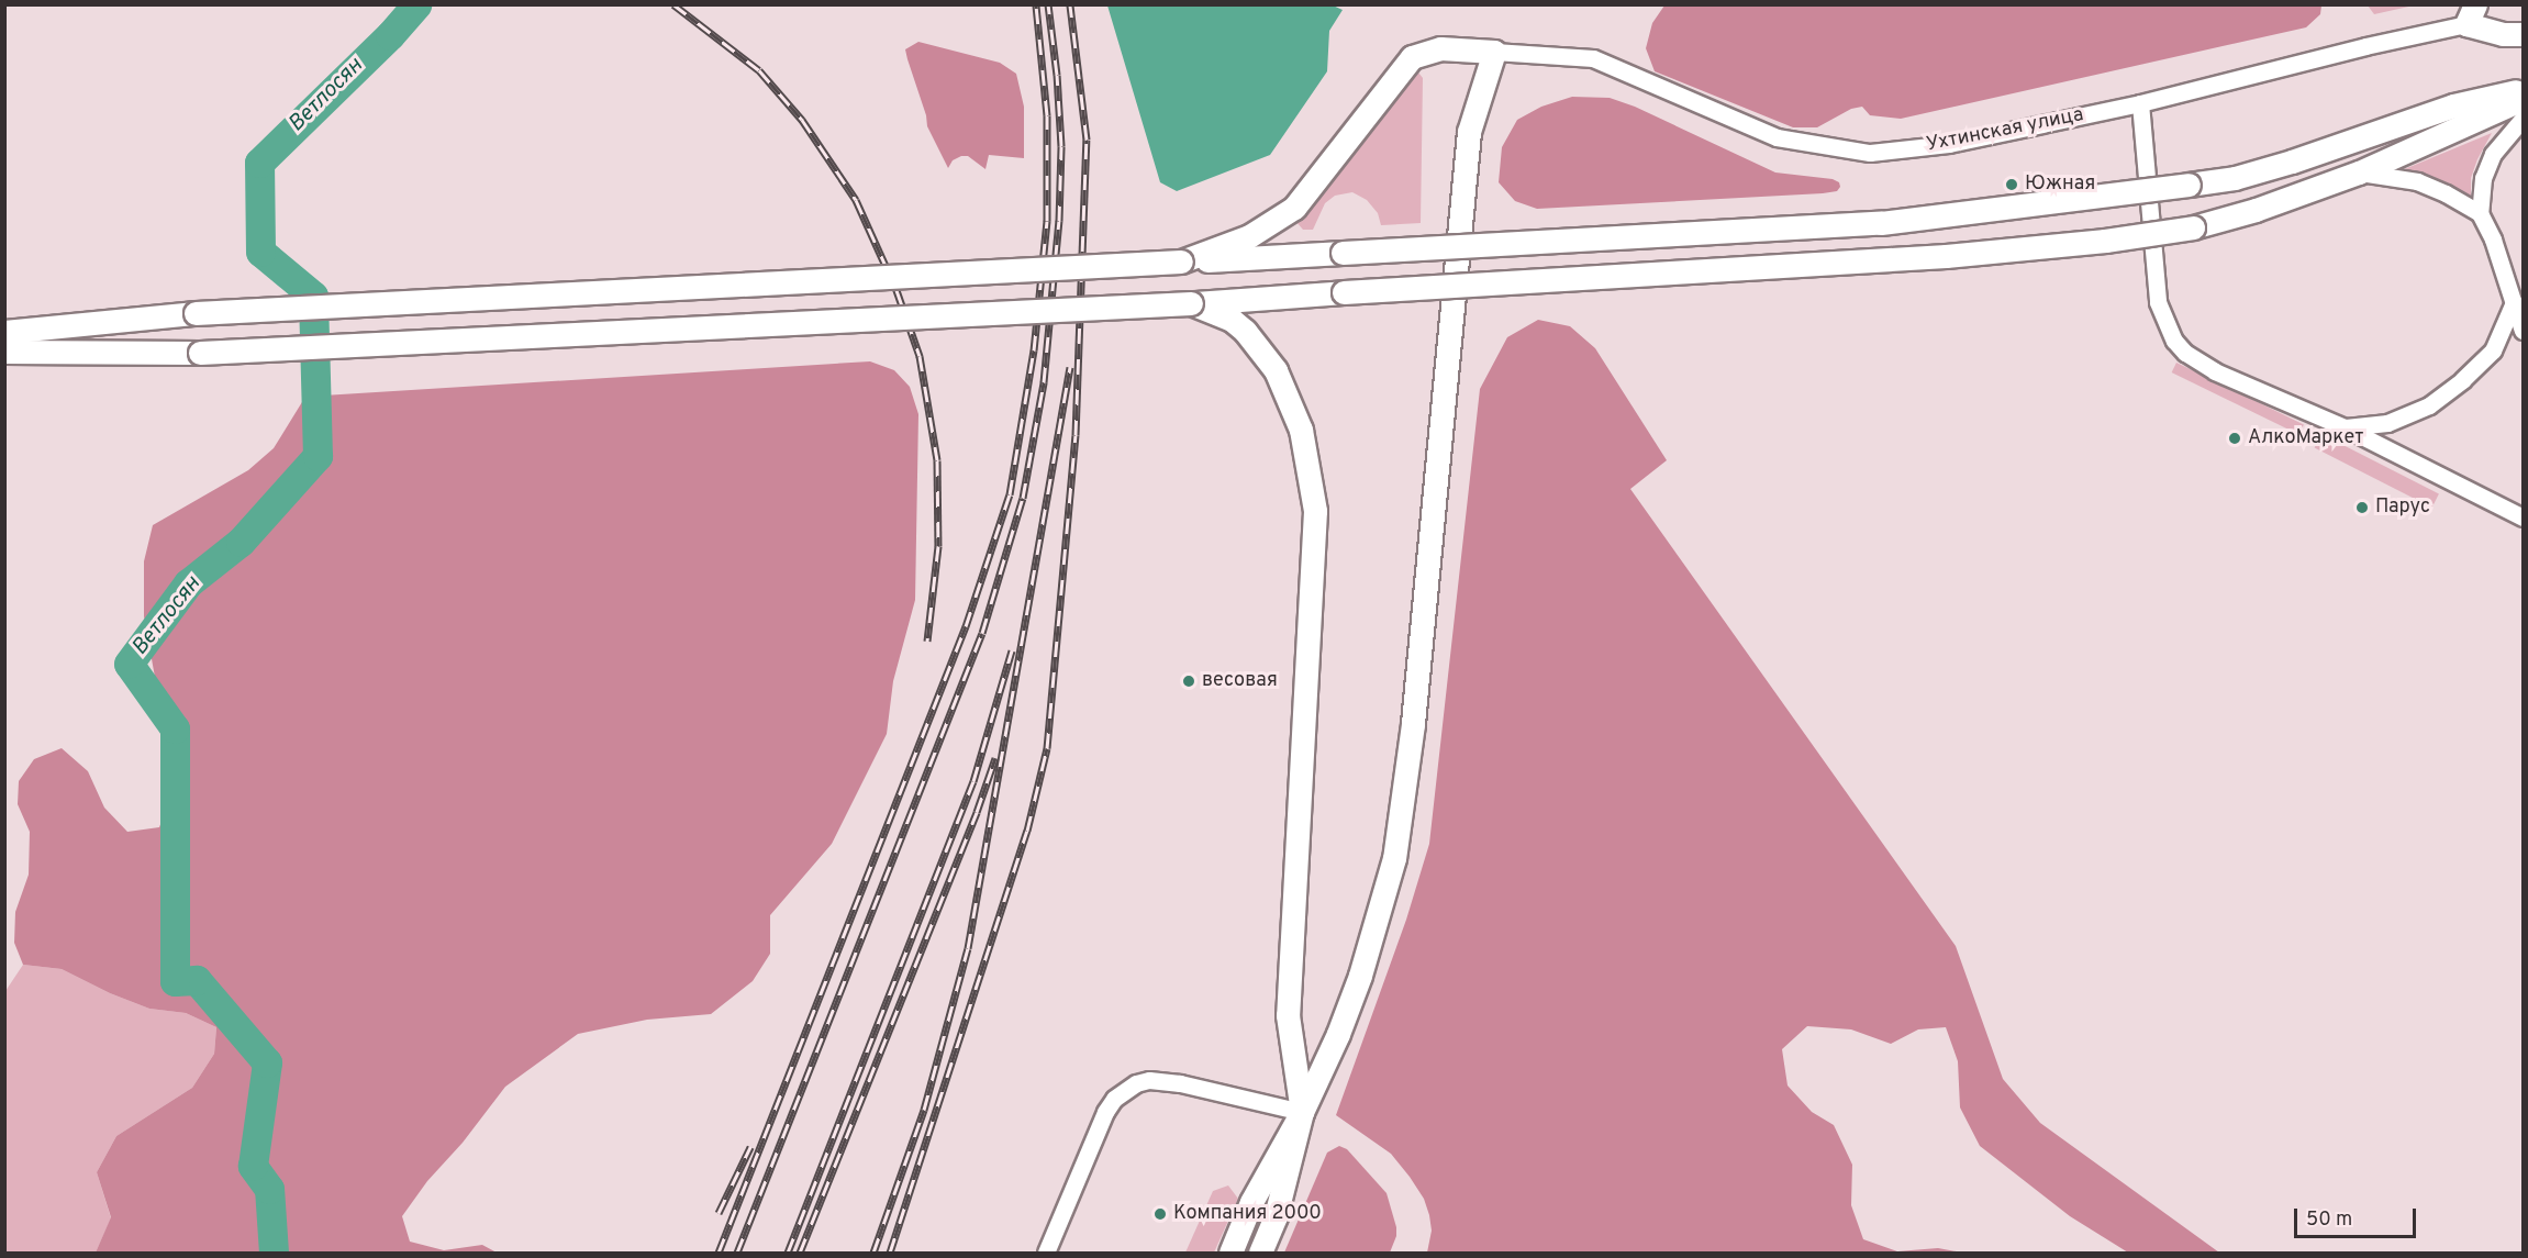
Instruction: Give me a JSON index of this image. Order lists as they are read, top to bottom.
{
  "streets": {
    "main road": ["Ухтинская улица"]
  },
  "water": ["Ветлосян"],
  "places": [
    "Южная",
    "АлкоМаркет",
    "Парус",
    "весовая",
    "Компания 2000"
  ],
  "scale_bar": "50 m"
}
